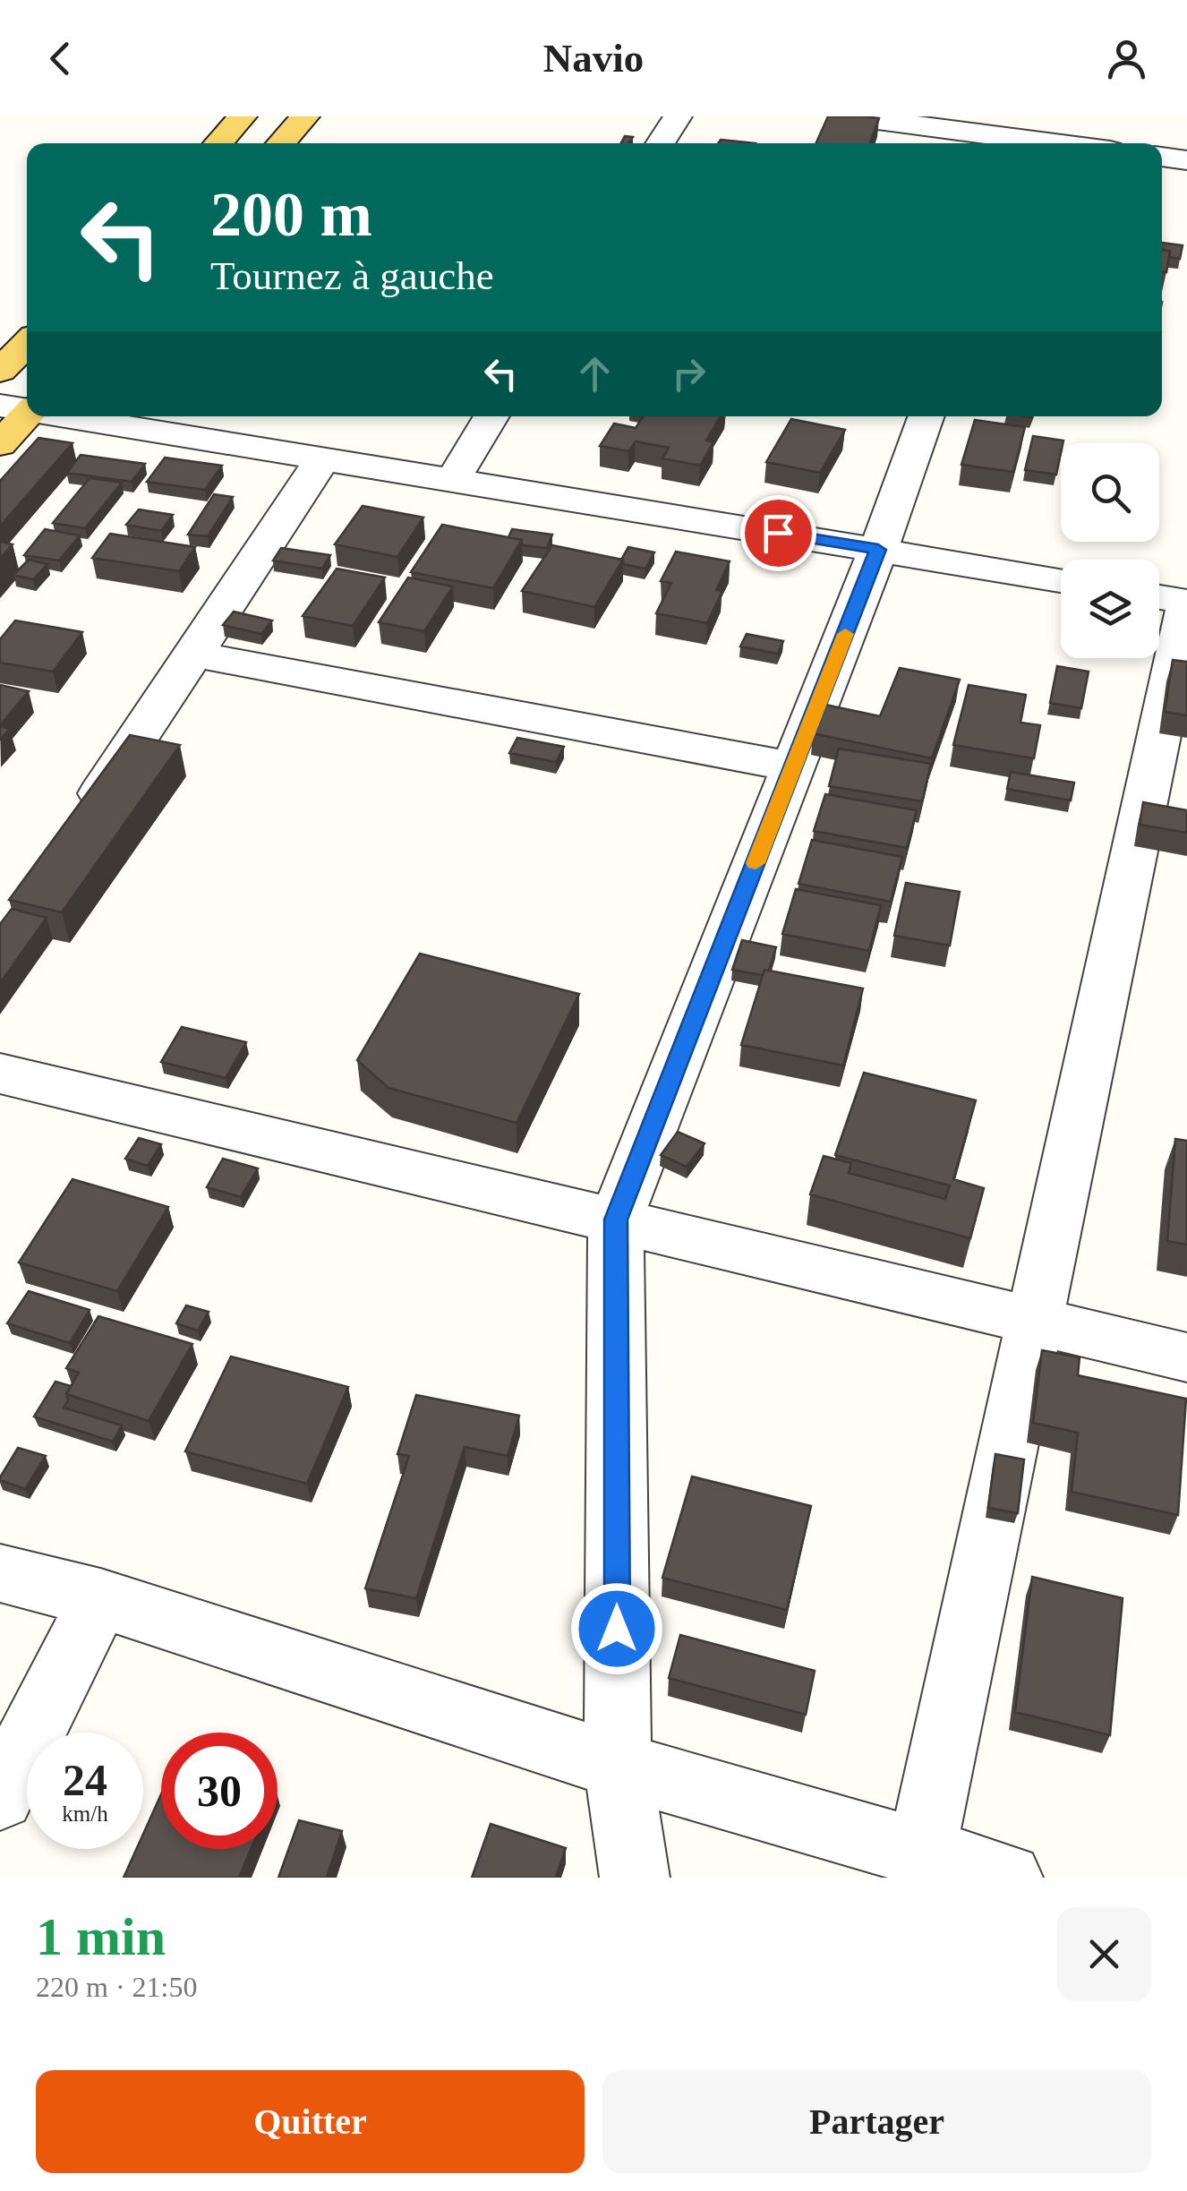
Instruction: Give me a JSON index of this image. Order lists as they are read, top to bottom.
{
  "page": {
    "header": "Navio",
    "turn": ["200 m", "Tournez à gauche"],
    "speed": "24 km/h",
    "limit": "30",
    "heading": ["1 min", "220 m · 21:50"],
    "buttons": ["Quitter", "Partager"]
  }
}
